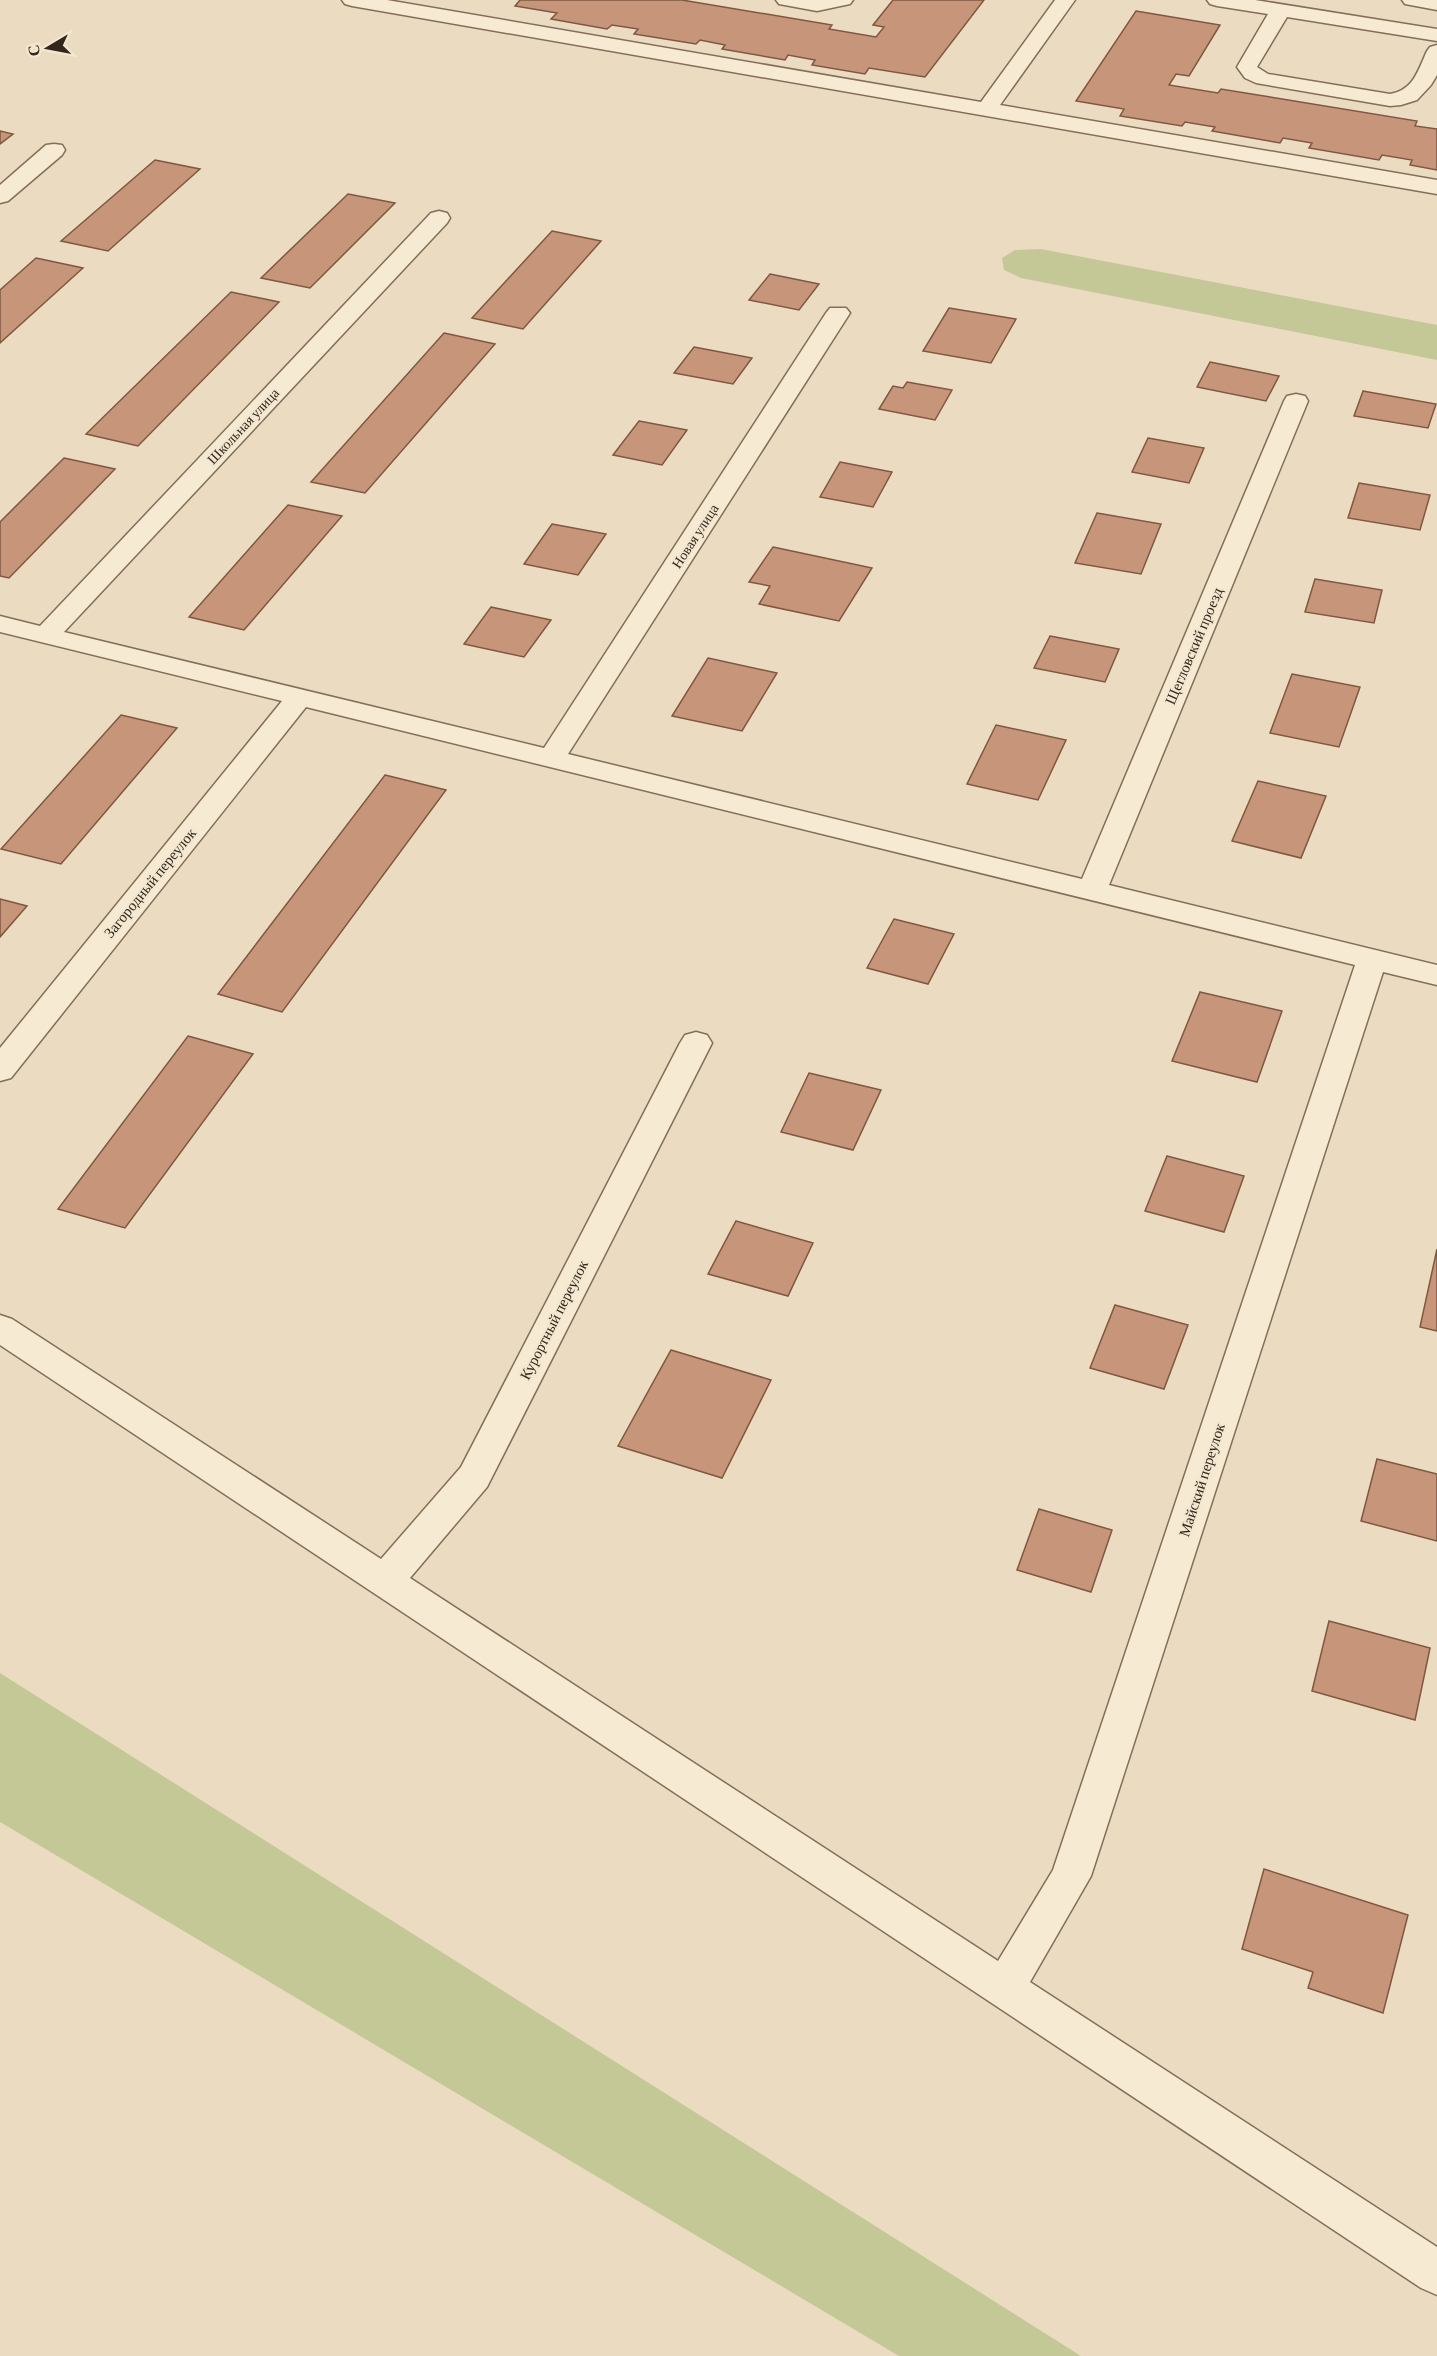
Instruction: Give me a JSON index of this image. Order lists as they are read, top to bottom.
{
  "streets": {
    "street": [
      "Школьная улица",
      "Новая улица",
      "Щегловский проезд",
      "Загородный переулок",
      "Курортный переулок",
      "Майский переулок"
    ]
  },
  "north": "left"
}
